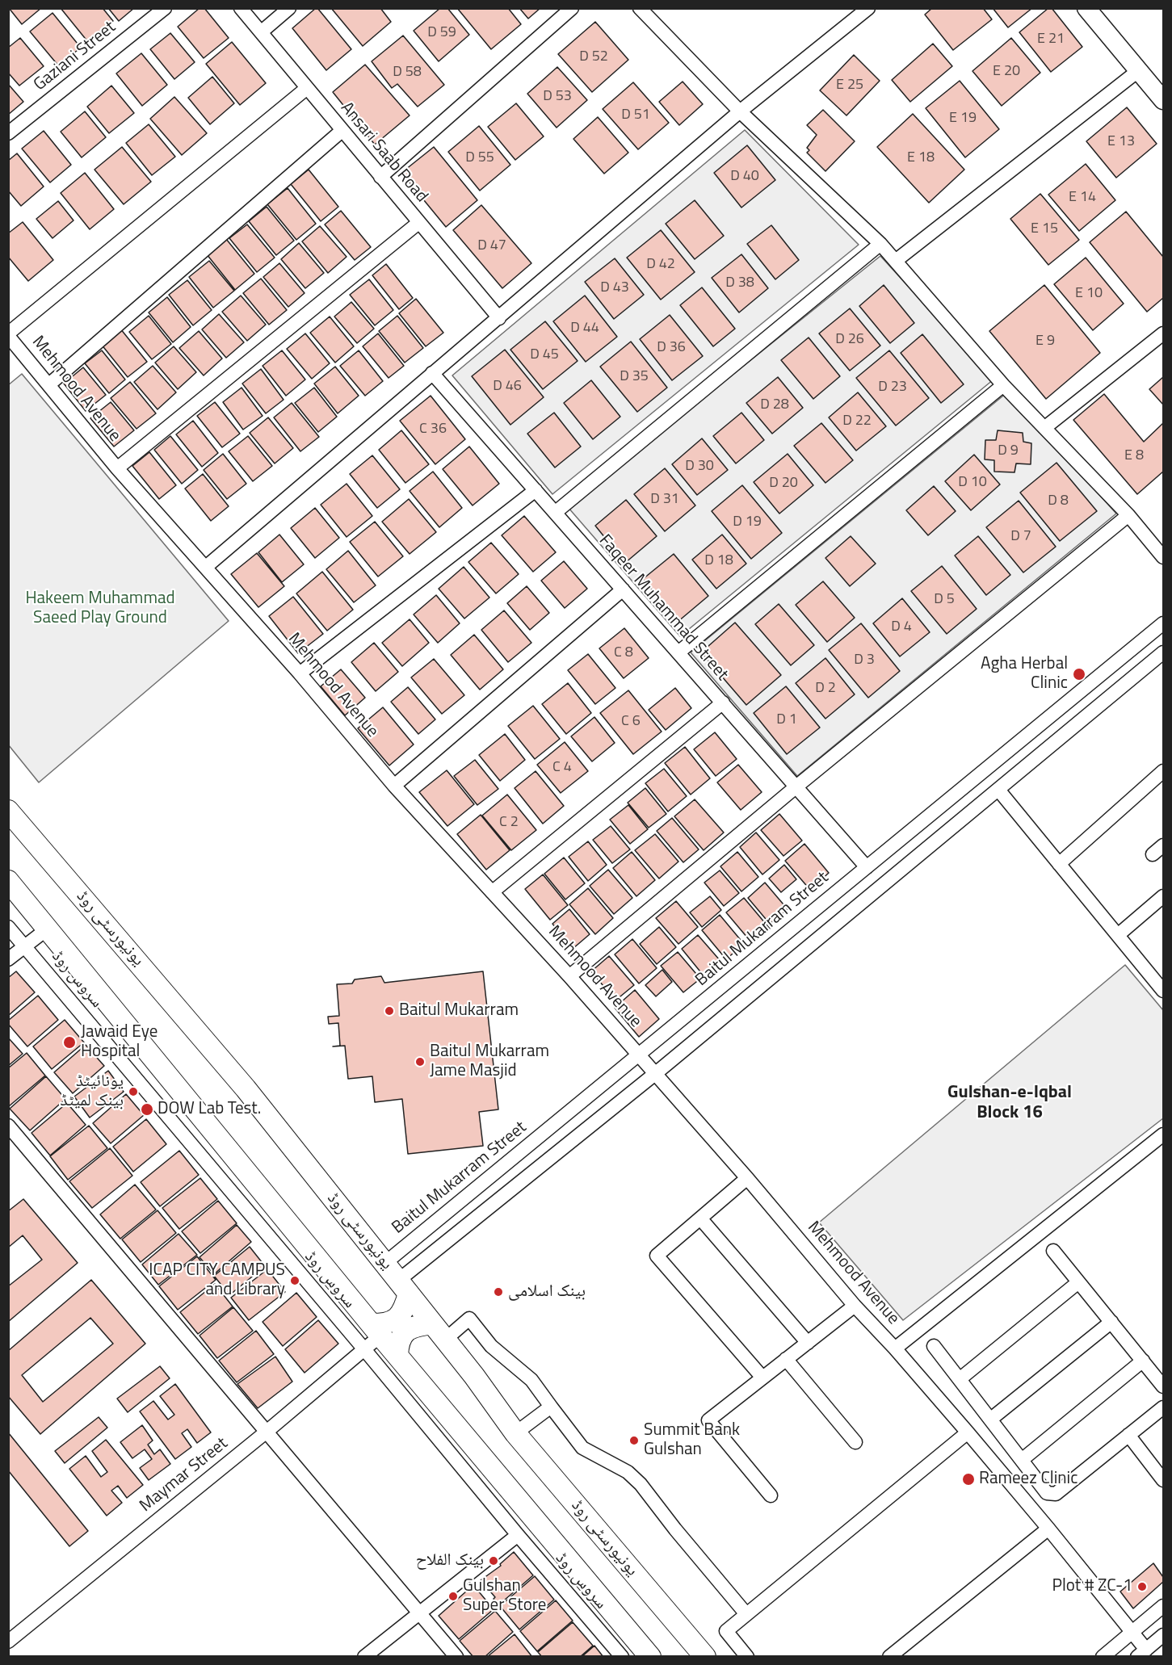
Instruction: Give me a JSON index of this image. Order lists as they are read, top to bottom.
{
  "streets": {
    "main road": ["یونیورسٹی روڈ"],
    "street": [
      "Gaziani Street",
      "Ansari Saab Road",
      "Mehmood Avenue",
      "Faqeer Muhammad Street",
      "Baitul Mukarram Street",
      "سروس روڈ",
      "Maymar Street"
    ]
  },
  "crossings": [
    ["Mehmood Avenue", "Baitul Mukarram Street"],
    ["Faqeer Muhammad Street", "Baitul Mukarram Street"],
    ["یونیورسٹی روڈ", "Baitul Mukarram Street"],
    ["سروس روڈ", "Maymar Street"]
  ],
  "districts": ["Gulshan-e-Iqbal Block 16"],
  "parks": ["Hakeem Muhammad Saeed Play Ground"],
  "places": [
    "Agha Herbal Clinic",
    "Baitul Mukarram",
    "Jawaid Eye Hospital",
    "Baitul Mukarram Jame Masjid",
    "یونائیٹڈ بینک لمیٹڈ",
    "DOW Lab Test.",
    "ICAP CITY CAMPUS and Library",
    "بینک اسلامی",
    "Summit Bank Gulshan",
    "Rameez Clinic",
    "بینک الفلاح",
    "Plot # ZC-1",
    "Gulshan Super Store"
  ],
  "house_numbers": [
    "D 59",
    "E 21",
    "D 52",
    "E 20",
    "D 58",
    "E 25",
    "D 53",
    "D 51",
    "E 19",
    "E 13",
    "D 55",
    "E 18",
    "D 40",
    "E 14",
    "E 15",
    "D 47",
    "D 42",
    "D 38",
    "D 43",
    "E 10",
    "D 44",
    "D 26",
    "E 9",
    "D 36",
    "D 45",
    "D 35",
    "D 46",
    "D 23",
    "D 28",
    "D 22",
    "C 36",
    "D 9",
    "E 8",
    "D 30",
    "D 10",
    "D 20",
    "D 31",
    "D 8",
    "D 19",
    "D 7",
    "D 18",
    "D 5",
    "D 4",
    "C 8",
    "D 3",
    "D 2",
    "D 1",
    "C 6",
    "C 4",
    "C 2"
  ]
}
